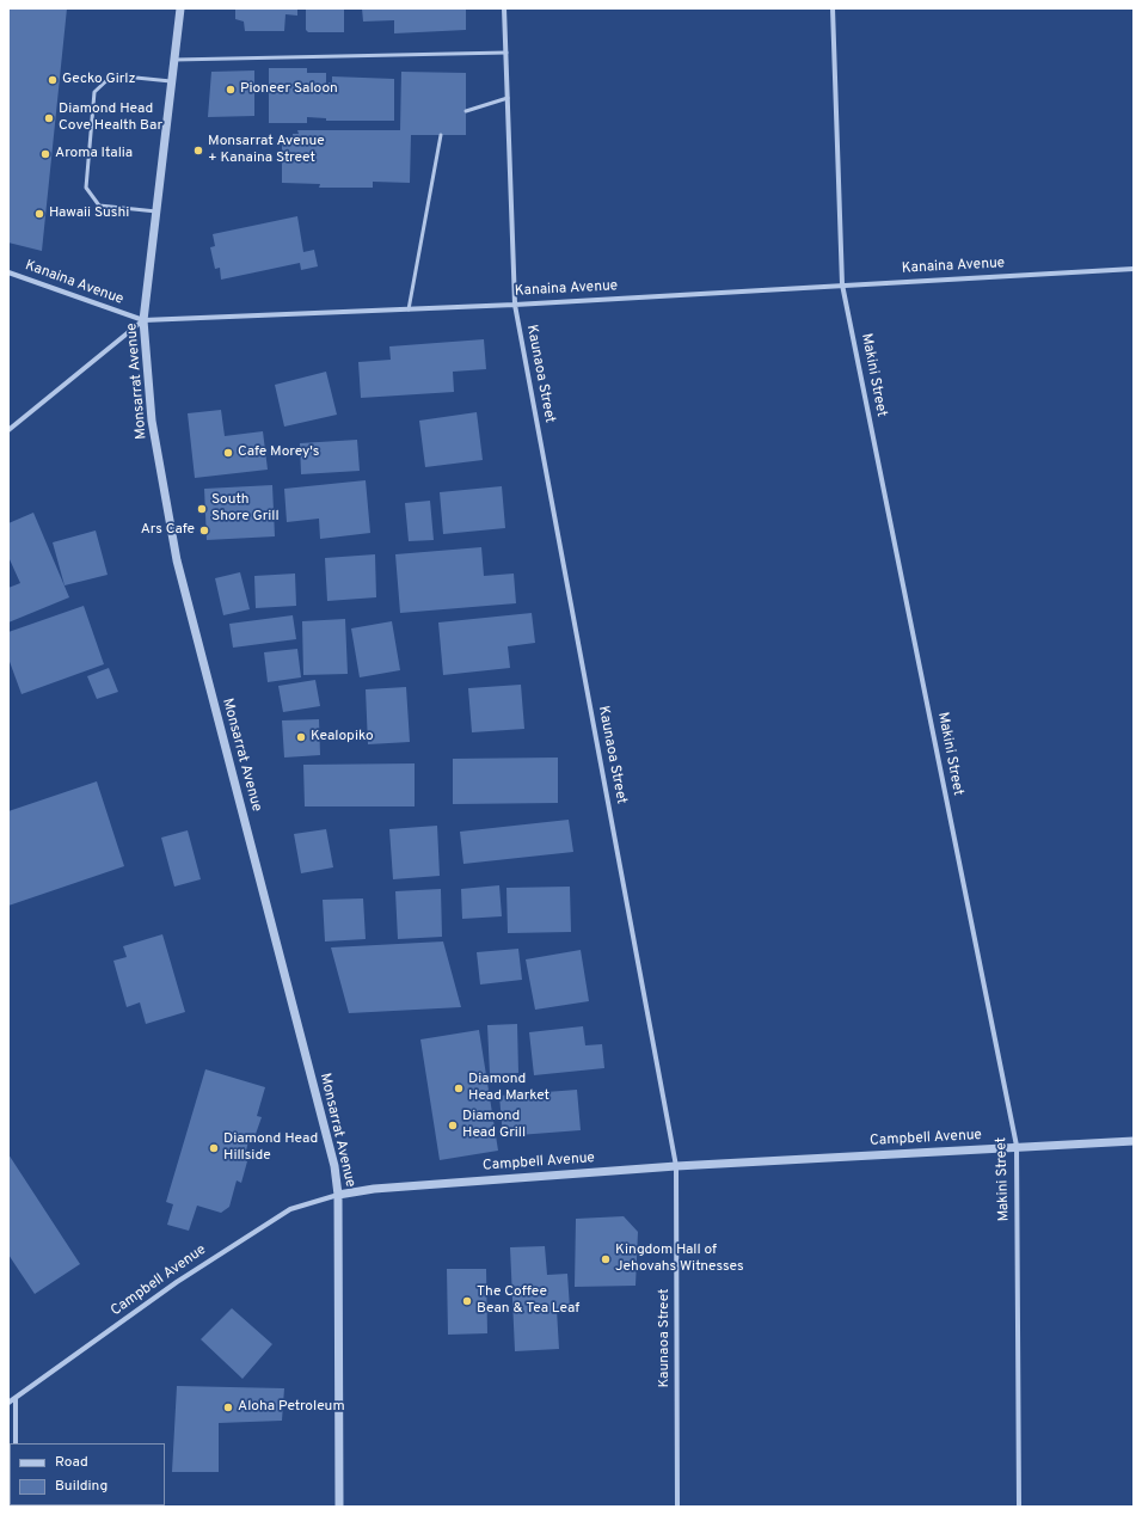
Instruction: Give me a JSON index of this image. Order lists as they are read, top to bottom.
{
  "streets": {
    "street": [
      "Kanaina Avenue",
      "Kaunaoa Street",
      "Makini Street",
      "Monsarrat Avenue",
      "Campbell Avenue"
    ]
  },
  "crossings": [
    ["Kanaina Avenue", "Kaunaoa Street"],
    ["Kanaina Avenue", "Makini Street"],
    ["Kanaina Avenue", "Monsarrat Avenue"],
    ["Kaunaoa Street", "Campbell Avenue"],
    ["Makini Street", "Campbell Avenue"],
    ["Monsarrat Avenue", "Campbell Avenue"]
  ],
  "places": [
    "Gecko Girlz",
    "Pioneer Saloon",
    "Diamond Head Cove Health Bar",
    "Monsarrat Avenue + Kanaina Street",
    "Aroma Italia",
    "Hawaii Sushi",
    "Cafe Morey's",
    "South Shore Grill",
    "Ars Cafe",
    "Kealopiko",
    "Diamond Head Market",
    "Diamond Head Grill",
    "Diamond Head Hillside",
    "Kingdom Hall of Jehovahs Witnesses",
    "The Coffee Bean & Tea Leaf",
    "Aloha Petroleum"
  ],
  "legend": ["Road", "Building"]
}
